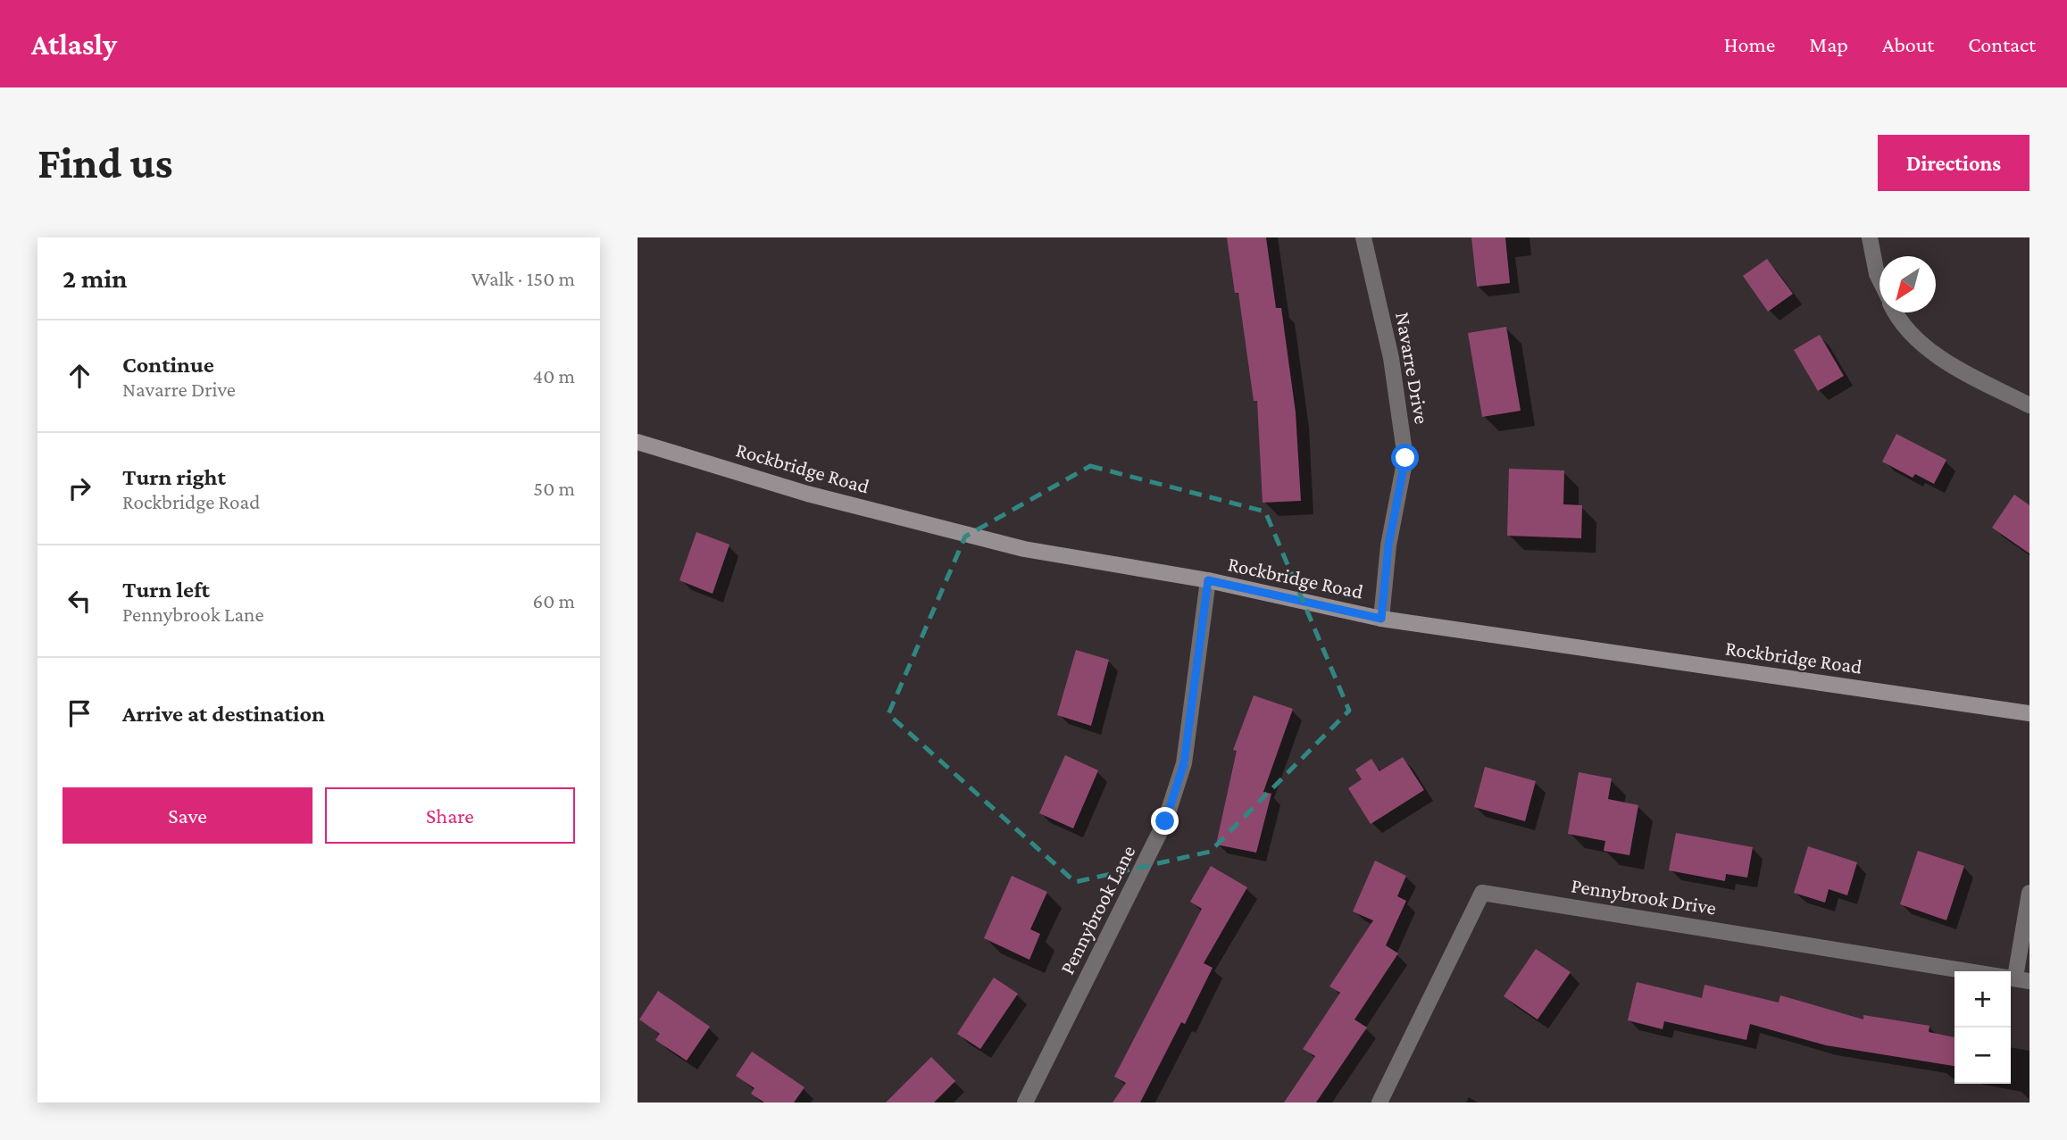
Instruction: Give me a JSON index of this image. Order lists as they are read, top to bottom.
{
  "streets": {
    "main road": ["Rockbridge Road"],
    "street": ["Navarre Drive", "Pennybrook Drive", "Pennybrook Lane"]
  },
  "crossings": [
    ["Navarre Drive", "Rockbridge Road"],
    ["Rockbridge Road", "Pennybrook Lane"]
  ],
  "north": "bottom left",
  "page": {
    "header": "Atlasly",
    "nav": [
      "Home",
      "Map",
      "About",
      "Contact"
    ],
    "buttons": [
      "Directions",
      ["Save", "Share"]
    ],
    "title": "Find us",
    "heading": ["2 min", "Walk · 150 m"],
    "list": [
      ["Continue", "Navarre Drive", "40 m"],
      ["Turn right", "Rockbridge Road", "50 m"],
      ["Turn left", "Pennybrook Lane", "60 m"],
      "Arrive at destination"
    ],
    "map_buttons": ["+", "−"]
  }
}
